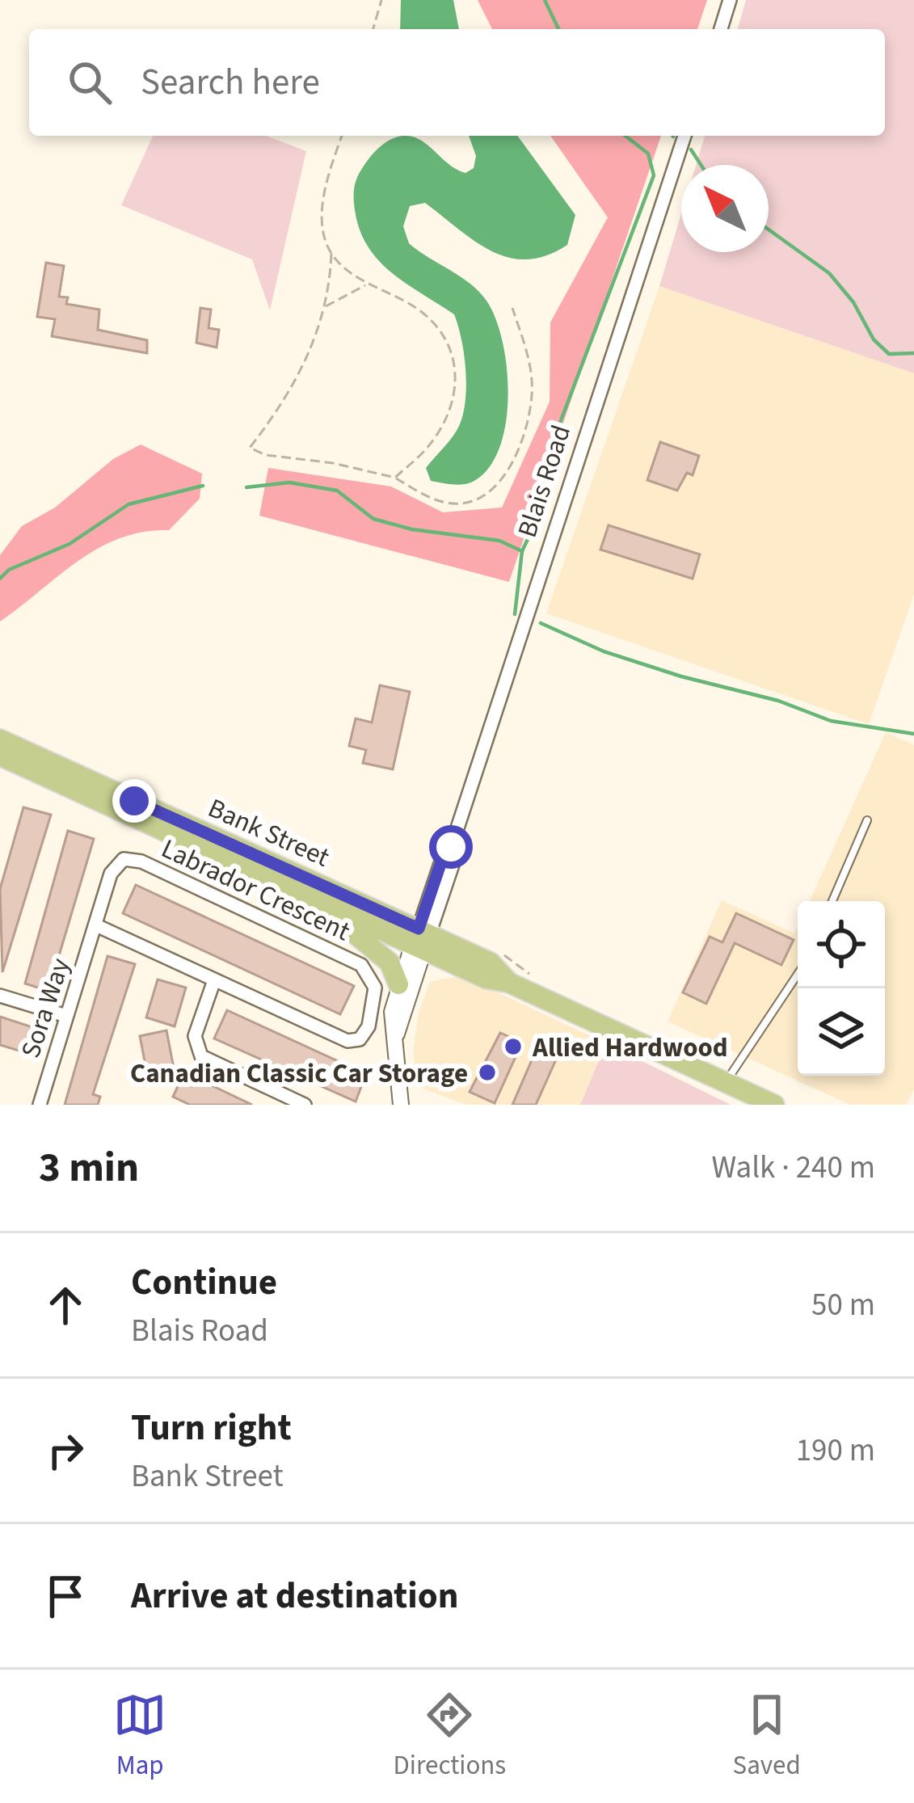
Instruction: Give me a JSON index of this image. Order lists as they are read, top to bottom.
{
  "streets": {
    "main road": ["Bank Street"],
    "street": ["Blais Road", "Labrador Crescent", "Sora Way"]
  },
  "crossings": [
    ["Blais Road", "Bank Street"],
    ["Labrador Crescent", "Sora Way"]
  ],
  "places": ["Allied Hardwood", "Canadian Classic Car Storage"],
  "north": "top left",
  "page": {
    "search": "Search here",
    "heading": ["3 min", "Walk · 240 m"],
    "list": [
      ["Continue", "Blais Road", "50 m"],
      ["Turn right", "Bank Street", "190 m"],
      "Arrive at destination"
    ],
    "nav": ["Map", "Directions", "Saved"]
  }
}
